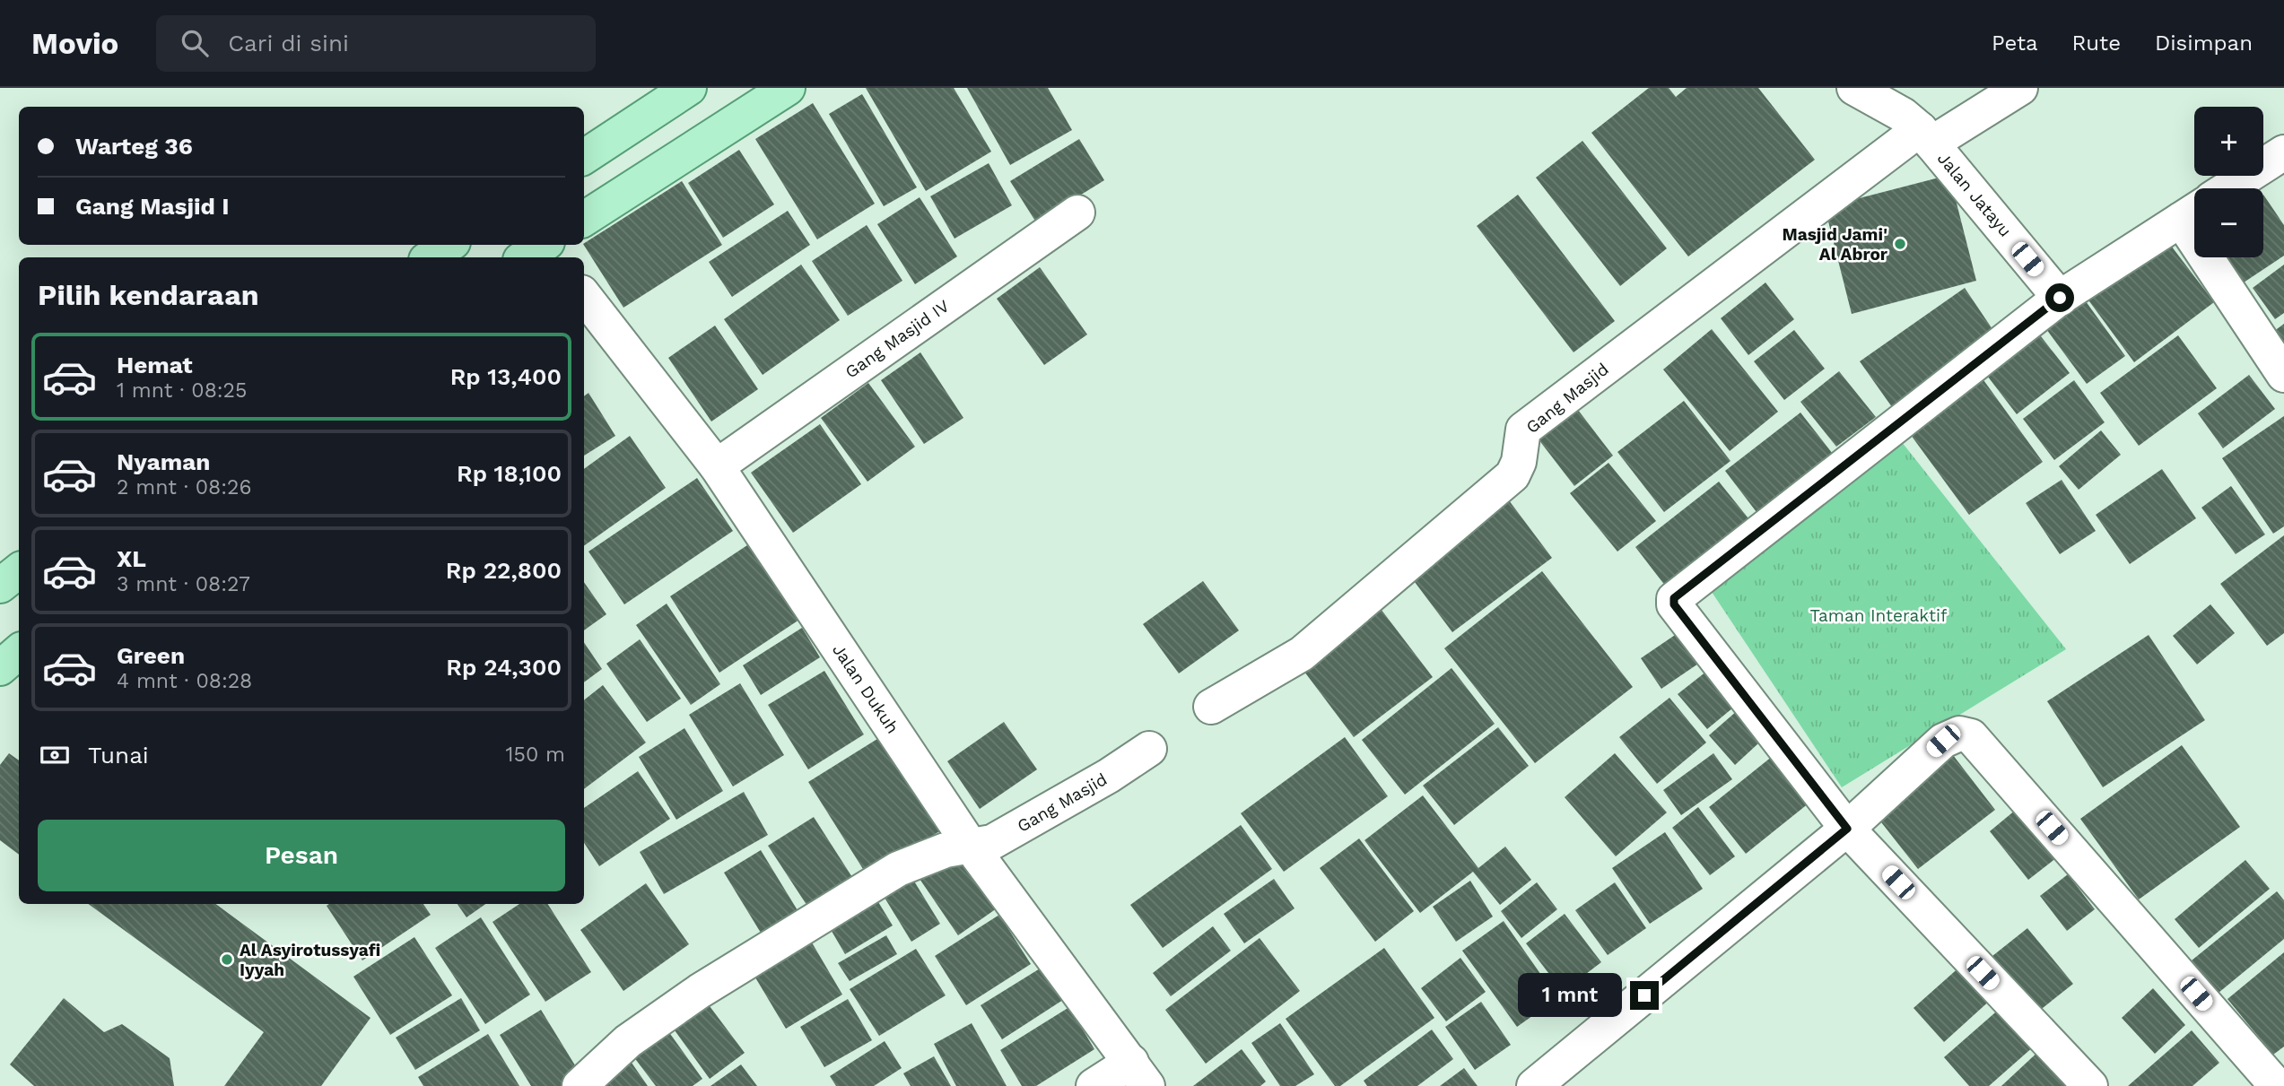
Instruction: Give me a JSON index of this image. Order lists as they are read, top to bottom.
{
  "streets": {
    "street": [
      "Jalan Jatayu",
      "Gang Masjid IV",
      "Gang Masjid",
      "Jalan Dukuh"
    ]
  },
  "crossings": [
    ["Jalan Jatayu", "Gang Masjid"],
    ["Gang Masjid IV", "Jalan Dukuh"],
    ["Gang Masjid", "Jalan Dukuh"]
  ],
  "parks": ["Taman Interaktif"],
  "places": ["Masjid Jami' Al Abror", "Al Asyirotussyafi Iyyah"],
  "page": {
    "header": "Movio",
    "search": "Cari di sini",
    "nav": ["Peta", "Rute", "Disimpan"],
    "map_buttons": ["+", "−"],
    "banner": ["Warteg 36", "Gang Masjid I"],
    "heading": "Pilih kendaraan",
    "list": [
      {
        "name": "Hemat",
        "note": "1 mnt · 08:25",
        "value": "Rp 13,400"
      },
      {
        "name": "Nyaman",
        "note": "2 mnt · 08:26",
        "value": "Rp 18,100"
      },
      {
        "name": "XL",
        "note": "3 mnt · 08:27",
        "value": "Rp 22,800"
      },
      {
        "name": "Green",
        "note": "4 mnt · 08:28",
        "value": "Rp 24,300"
      }
    ],
    "pay": ["Tunai", "150 m"],
    "buttons": "Pesan",
    "bubble": "1 mnt"
  }
}
